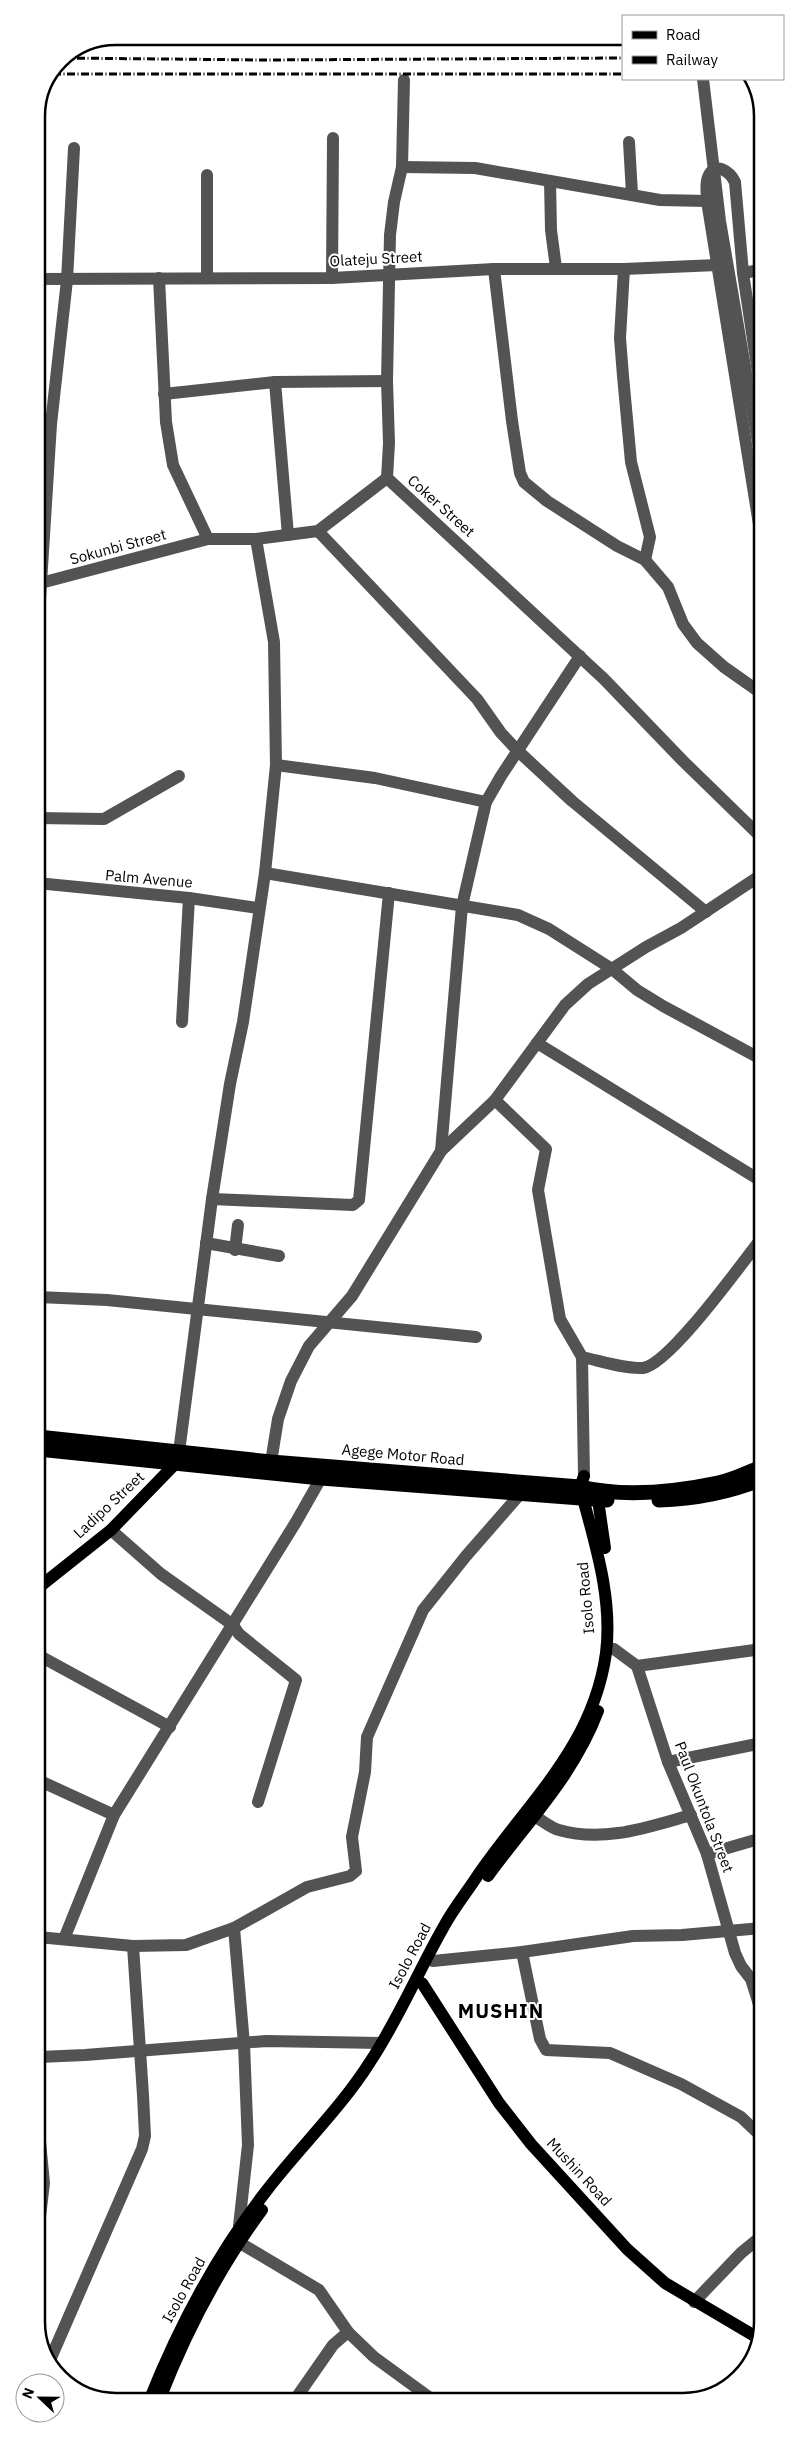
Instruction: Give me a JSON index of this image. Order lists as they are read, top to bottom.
{
  "streets": {
    "highway": ["Agege Motor Road"],
    "main road": ["Ladipo Street", "Isolo Road", "Mushin Road"],
    "street": [
      "Olateju Street",
      "Coker Street",
      "Sokunbi Street",
      "Palm Avenue",
      "Paul Okuntola Street"
    ]
  },
  "crossings": [
    ["Olateju Street", "Coker Street"],
    ["Agege Motor Road", "Ladipo Street"],
    ["Agege Motor Road", "Isolo Road"],
    ["Isolo Road", "Mushin Road"]
  ],
  "districts": ["MUSHIN"],
  "legend": ["Road", "Railway"],
  "north": "left"
}
